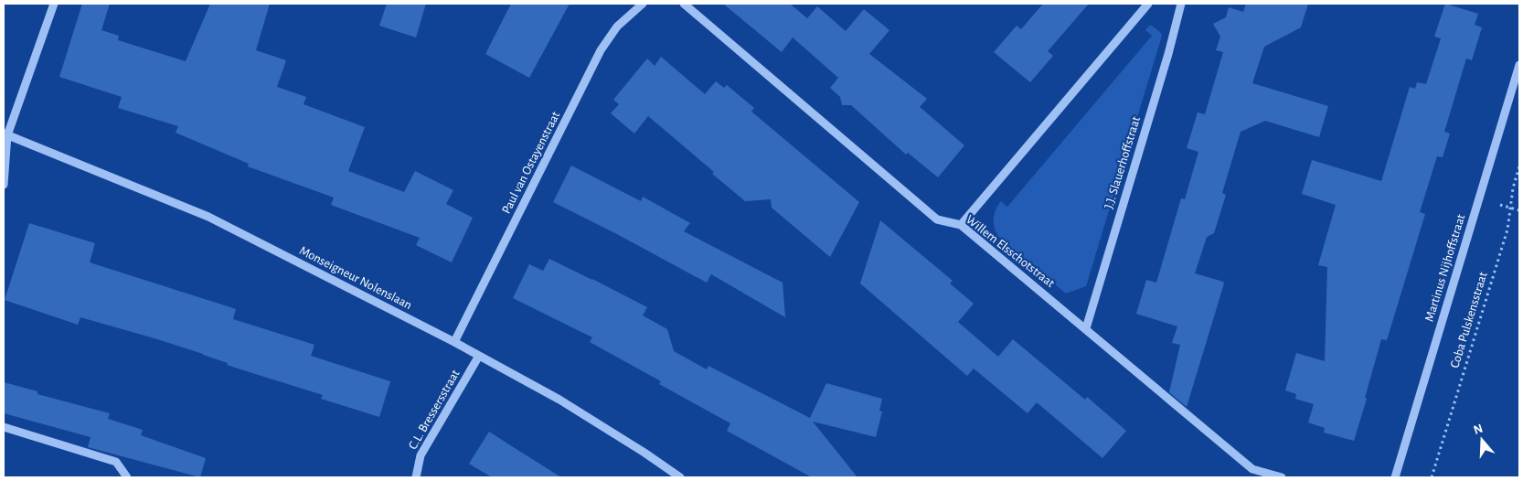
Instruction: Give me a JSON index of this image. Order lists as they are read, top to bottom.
{
  "streets": {
    "street": [
      "Paul van Ostayenstraat",
      "J.J. Slauerhoffstraat",
      "Willem Elsschotstraat",
      "Martinus Nijhoffstraat",
      "Monseigneur Nolenslaan",
      "C.L. Bressersstraat"
    ],
    "path": ["Coba Pulskensstraat"]
  },
  "crossings": [
    ["Paul van Ostayenstraat", "Monseigneur Nolenslaan"],
    ["J.J. Slauerhoffstraat", "Willem Elsschotstraat"],
    ["Monseigneur Nolenslaan", "C.L. Bressersstraat"]
  ],
  "north": "top"
}
